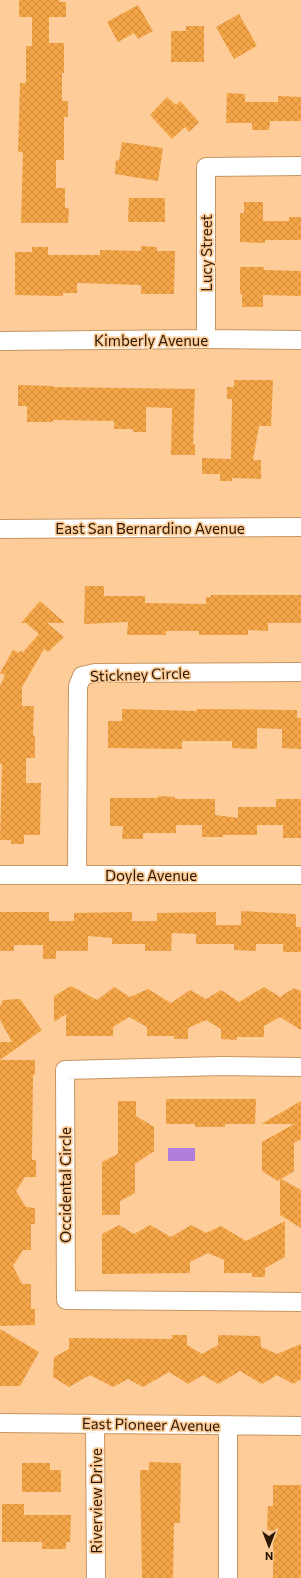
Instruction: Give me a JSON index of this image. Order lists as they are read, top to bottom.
{
  "streets": {
    "street": [
      "Lucy Street",
      "Kimberly Avenue",
      "East San Bernardino Avenue",
      "Stickney Circle",
      "Doyle Avenue",
      "Occidental Circle",
      "East Pioneer Avenue",
      "Riverview Drive"
    ]
  },
  "crossings": [
    ["Lucy Street", "Kimberly Avenue"],
    ["Stickney Circle", "Doyle Avenue"],
    ["East Pioneer Avenue", "Riverview Drive"]
  ],
  "north": "bottom"
}
